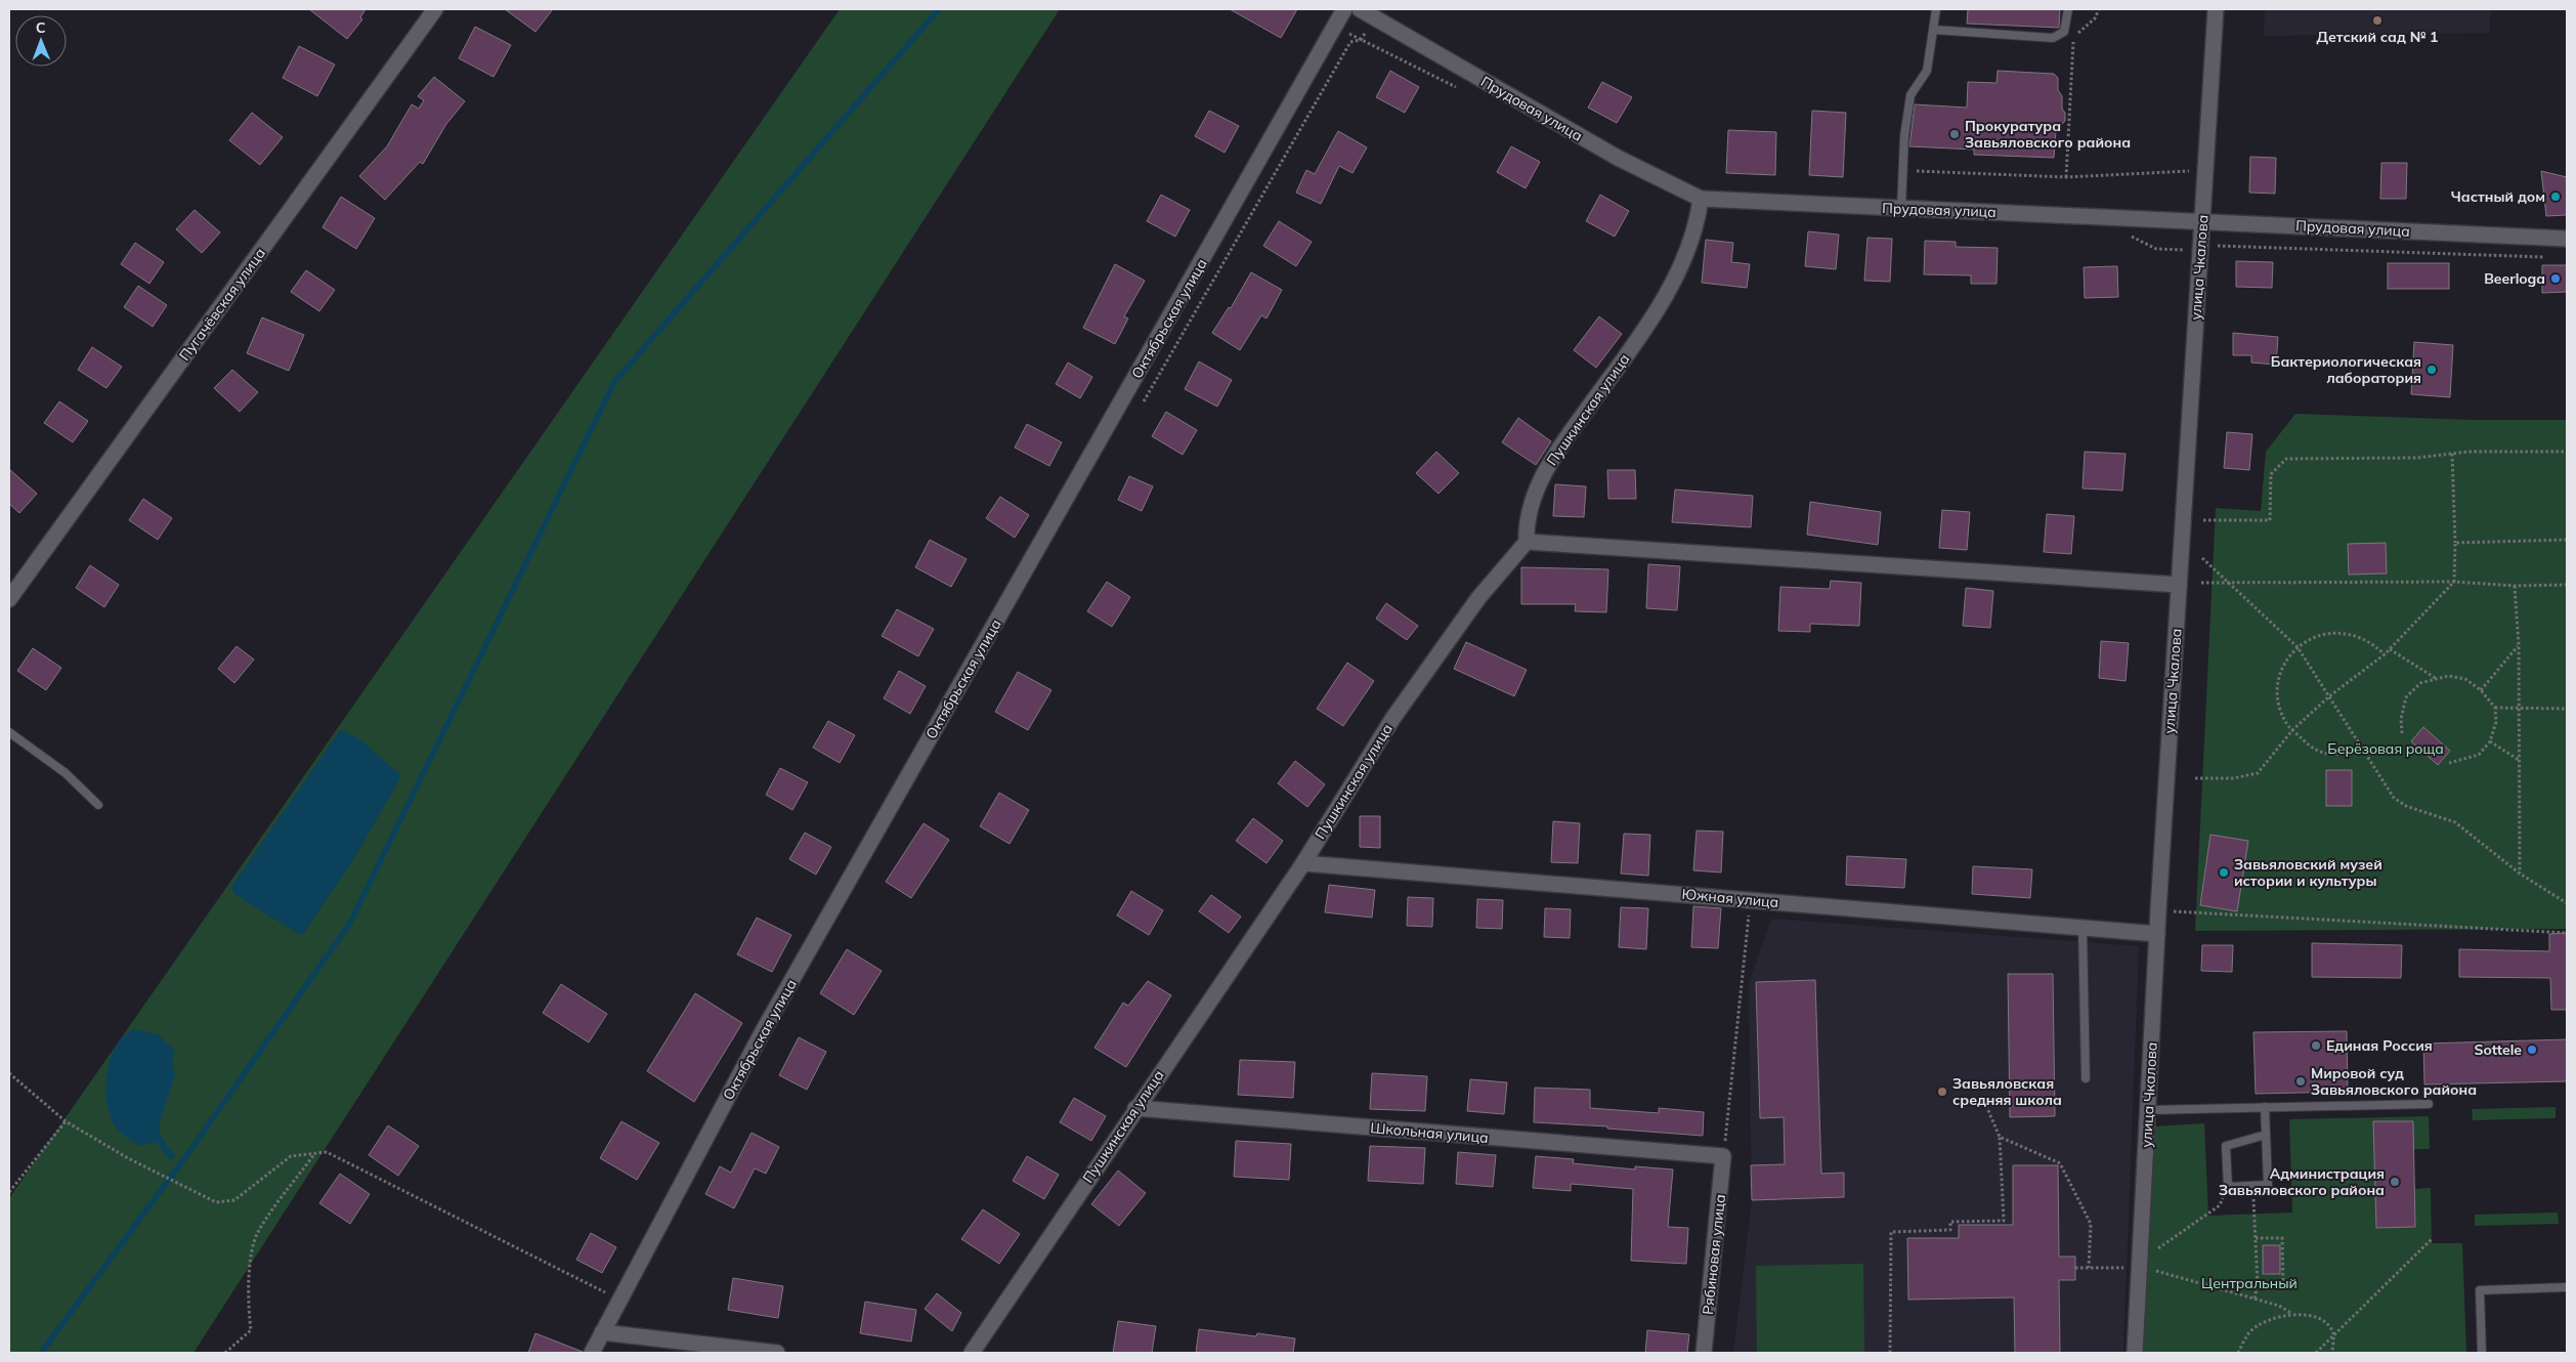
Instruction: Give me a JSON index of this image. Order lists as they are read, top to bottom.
{
  "streets": {
    "street": [
      "Прудовая улица",
      "улица Чкалова",
      "Пугачёвская улица",
      "Октябрьская улица",
      "Пушкинская улица",
      "Южная улица",
      "Школьная улица",
      "Рябиновая улица"
    ]
  },
  "crossings": [
    ["Прудовая улица", "улица Чкалова"],
    ["Прудовая улица", "Пушкинская улица"],
    ["улица Чкалова", "Южная улица"],
    ["Пушкинская улица", "Южная улица"],
    ["Пушкинская улица", "Школьная улица"],
    ["Школьная улица", "Рябиновая улица"]
  ],
  "parks": ["Берёзовая роща", "Центральный"],
  "places": [
    "Детский сад № 1",
    "Прокуратура Завьяловского района",
    "Частный дом",
    "Beerloga",
    "Бактериологическая лаборатория",
    "Завьяловский музей истории и культуры",
    "Единая Россия",
    "Sottele",
    "Мировой суд Завьяловского района",
    "Завьяловская средняя школа",
    "Администрация Завьяловского района"
  ],
  "north": "top"
}
